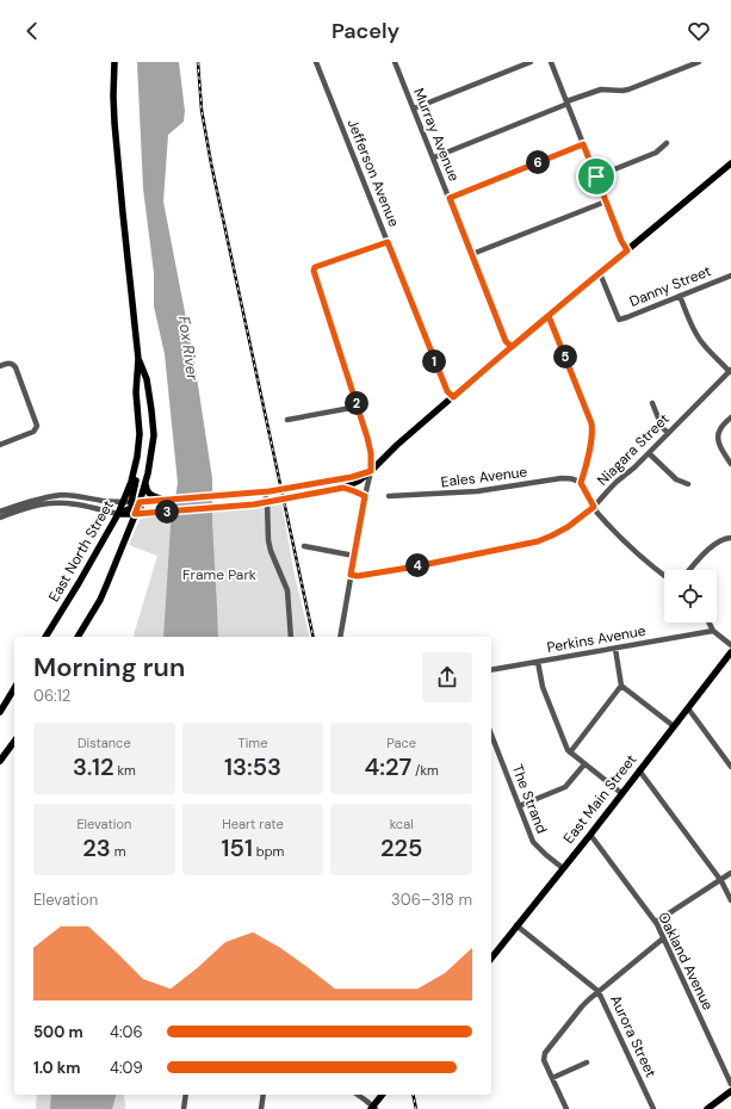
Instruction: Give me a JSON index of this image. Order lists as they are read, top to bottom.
{
  "streets": {
    "main road": ["East North Street", "East Main Street"],
    "street": [
      "Murray Avenue",
      "Jefferson Avenue",
      "Danny Street",
      "Niagara Street",
      "Eales Avenue",
      "Perkins Avenue",
      "The Strand",
      "Oakland Avenue",
      "Aurora Street"
    ]
  },
  "crossings": [
    ["The Strand", "East Main Street"],
    ["East Main Street", "Oakland Avenue"],
    ["East Main Street", "Aurora Street"]
  ],
  "water": ["Fox River"],
  "parks": ["Frame Park"],
  "page": {
    "header": "Pacely",
    "pins": [
      "6",
      "5",
      "1",
      "2",
      "3",
      "4"
    ],
    "heading": ["Morning run", "06:12"],
    "stats": [
      ["Distance", "3.12 km"],
      ["Time", "13:53"],
      ["Pace", "4:27 /km"],
      ["Elevation", "23 m"],
      ["Heart rate", "151 bpm"],
      ["kcal", "225"]
    ],
    "chart": ["Elevation", "306–318 m"],
    "list": [
      {
        "name": "500 m",
        "note": "4:06"
      },
      {
        "name": "1.0 km",
        "note": "4:09"
      }
    ]
  }
}
